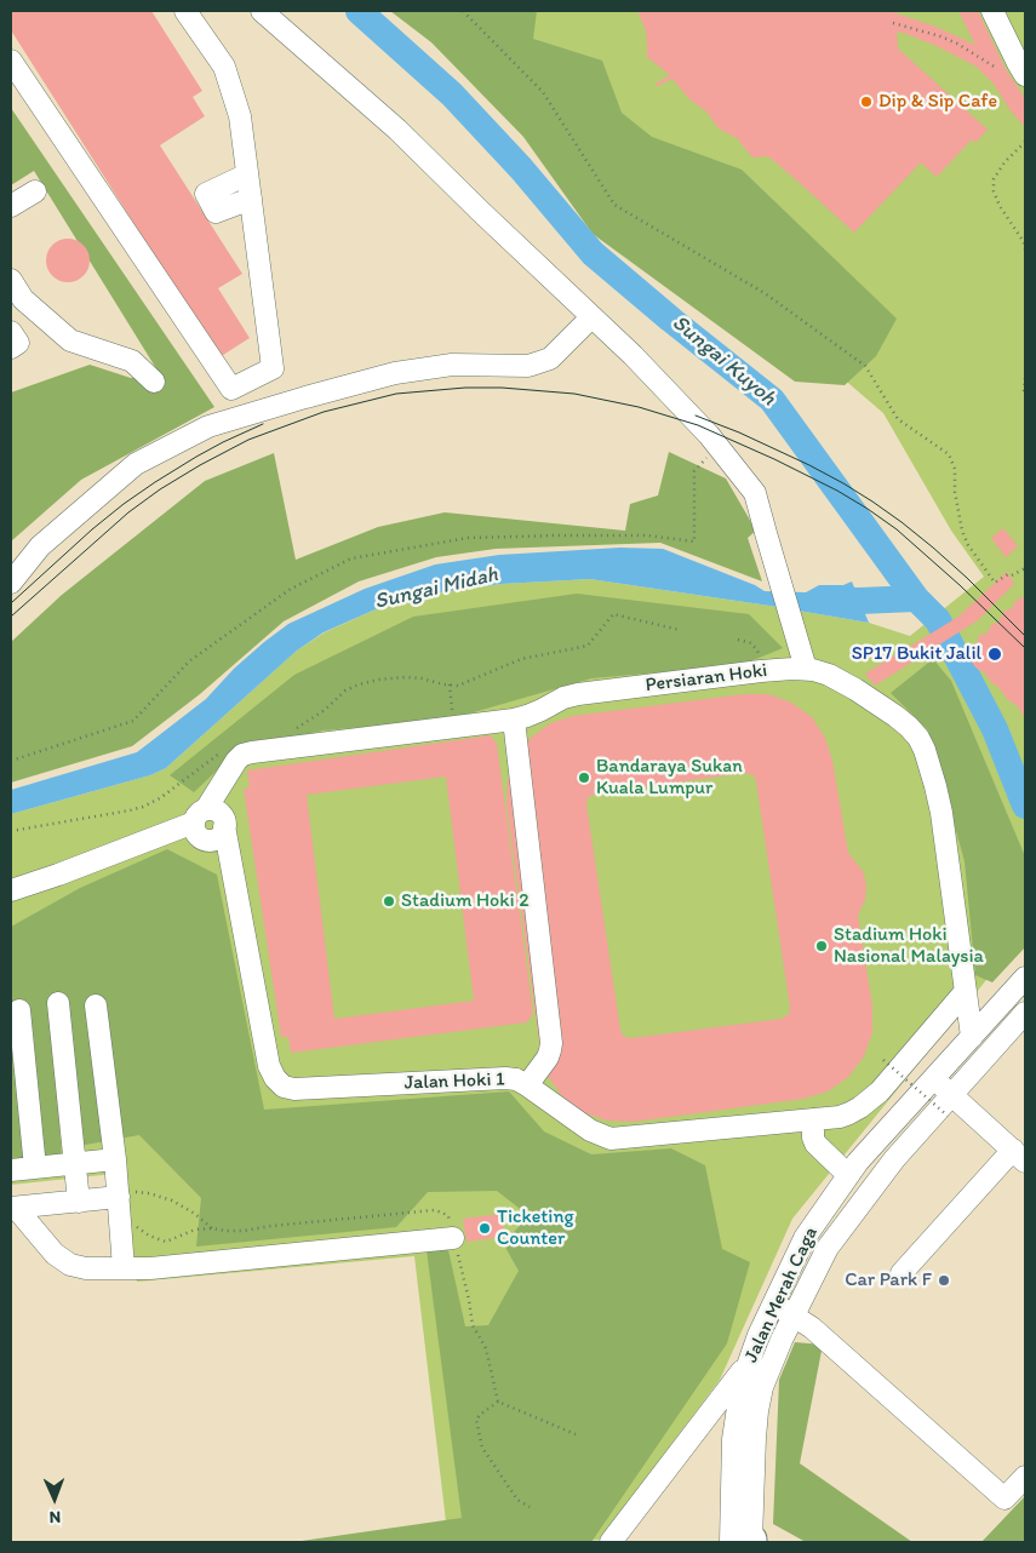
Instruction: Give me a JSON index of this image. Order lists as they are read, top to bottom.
{
  "streets": {
    "street": ["Persiaran Hoki", "Jalan Hoki 1", "Jalan Merah Caga"]
  },
  "crossings": [
    ["Persiaran Hoki", "Jalan Hoki 1"],
    ["Persiaran Hoki", "Jalan Merah Caga"]
  ],
  "water": ["Sungai Kuyoh", "Sungai Midah"],
  "places": [
    "Dip & Sip Cafe",
    "SP17 Bukit Jalil",
    "Bandaraya Sukan Kuala Lumpur",
    "Stadium Hoki 2",
    "Stadium Hoki Nasional Malaysia",
    "Ticketing Counter",
    "Car Park F"
  ],
  "north": "bottom"
}
